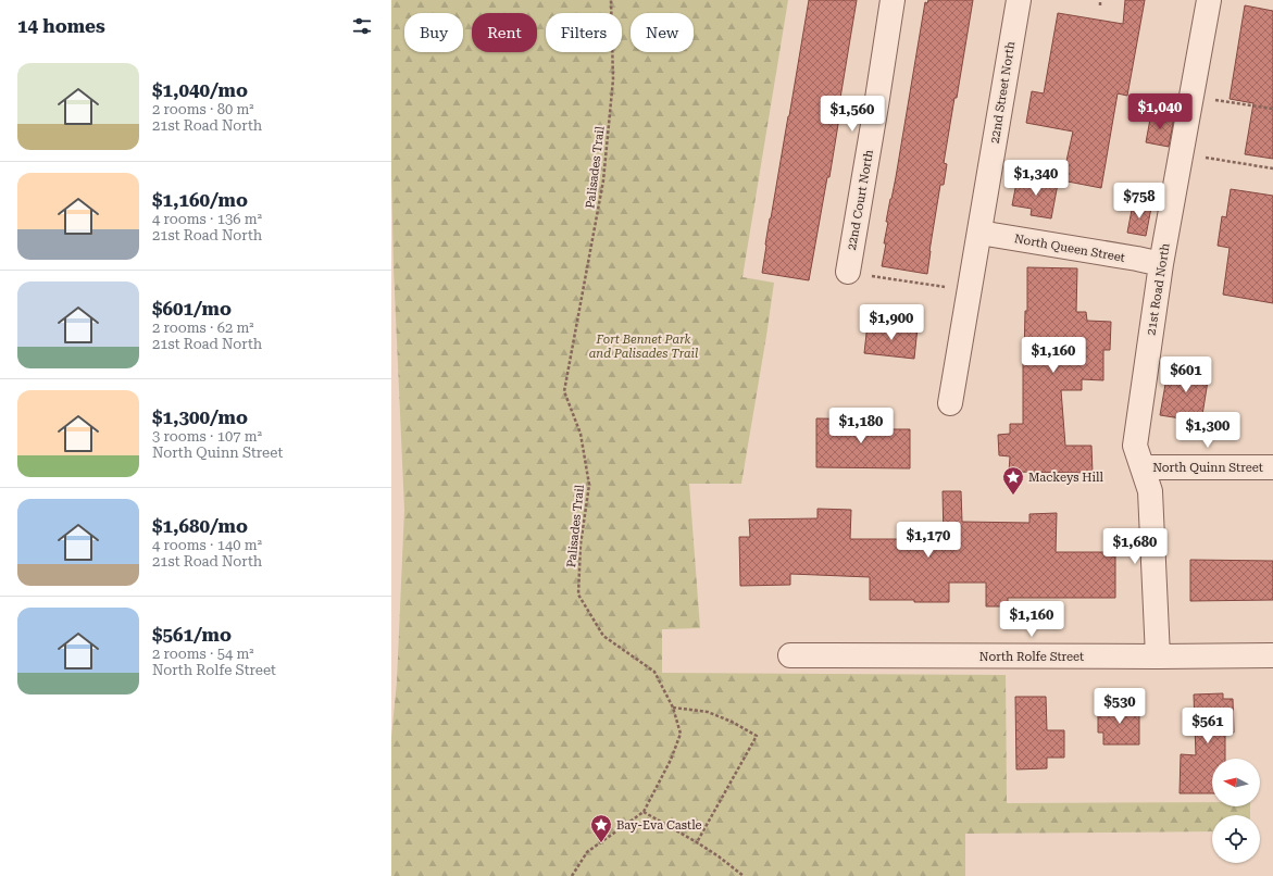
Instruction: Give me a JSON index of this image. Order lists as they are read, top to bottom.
{
  "streets": {
    "street": [
      "22nd Street North",
      "22nd Court North",
      "North Queen Street",
      "21st Road North",
      "North Quinn Street",
      "North Rolfe Street"
    ],
    "path": ["Palisades Trail"]
  },
  "crossings": [
    ["22nd Street North", "North Queen Street"],
    ["North Queen Street", "21st Road North"],
    ["21st Road North", "North Quinn Street"],
    ["21st Road North", "North Rolfe Street"]
  ],
  "parks": ["Fort Bennet Park and Palisades Trail"],
  "places": {
    "place": ["Mackeys Hill", "Bay-Eva Castle"]
  },
  "north": "left",
  "page": {
    "heading": "14 homes",
    "chip": [
      "Buy",
      "Rent",
      "Filters",
      "New"
    ],
    "list": [
      {
        "name": "$1,040/mo",
        "note": "2 rooms · 80 m² · 21st Road North"
      },
      {
        "name": "$1,160/mo",
        "note": "4 rooms · 136 m² · 21st Road North"
      },
      {
        "name": "$601/mo",
        "note": "2 rooms · 62 m² · 21st Road North"
      },
      {
        "name": "$1,300/mo",
        "note": "3 rooms · 107 m² · North Quinn Street"
      },
      {
        "name": "$1,680/mo",
        "note": "4 rooms · 140 m² · 21st Road North"
      },
      {
        "name": "$561/mo",
        "note": "2 rooms · 54 m² · North Rolfe Street"
      }
    ],
    "price": [
      "$1,040",
      "$1,560",
      "$1,340",
      "$758",
      "$1,900",
      "$1,160",
      "$601",
      "$1,180",
      "$1,300",
      "$1,170",
      "$1,680",
      "$1,160",
      "$530",
      "$561"
    ]
  }
}
